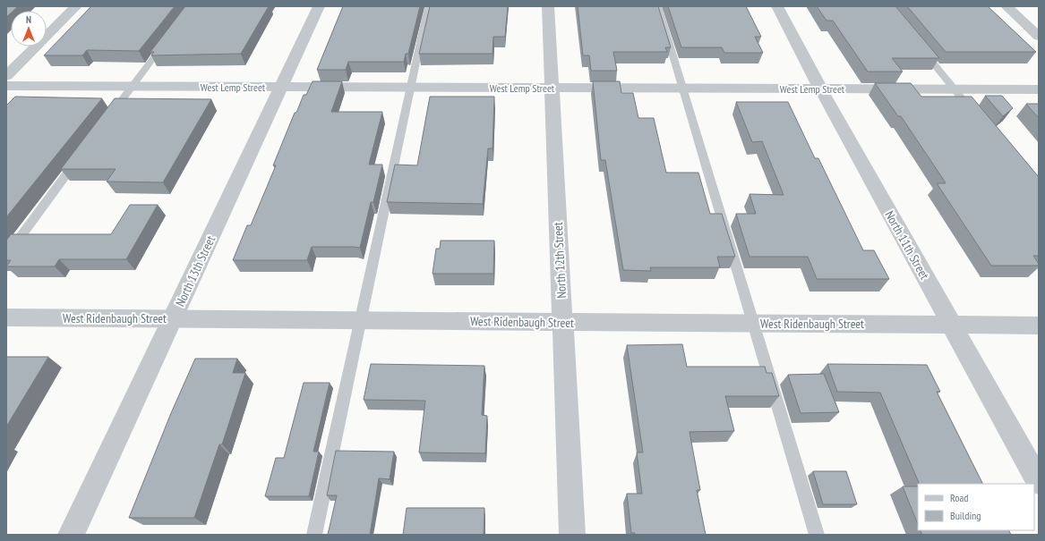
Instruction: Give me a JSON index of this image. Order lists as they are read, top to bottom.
{
  "streets": {
    "street": [
      "West Lemp Street",
      "North 11th Street",
      "North 12th Street",
      "North 13th Street",
      "West Ridenbaugh Street"
    ]
  },
  "crossings": [
    ["West Lemp Street", "North 11th Street"],
    ["West Lemp Street", "North 12th Street"],
    ["West Lemp Street", "North 13th Street"],
    ["North 11th Street", "West Ridenbaugh Street"],
    ["North 12th Street", "West Ridenbaugh Street"],
    ["North 13th Street", "West Ridenbaugh Street"]
  ],
  "legend": ["Road", "Building"],
  "north": "top"
}
